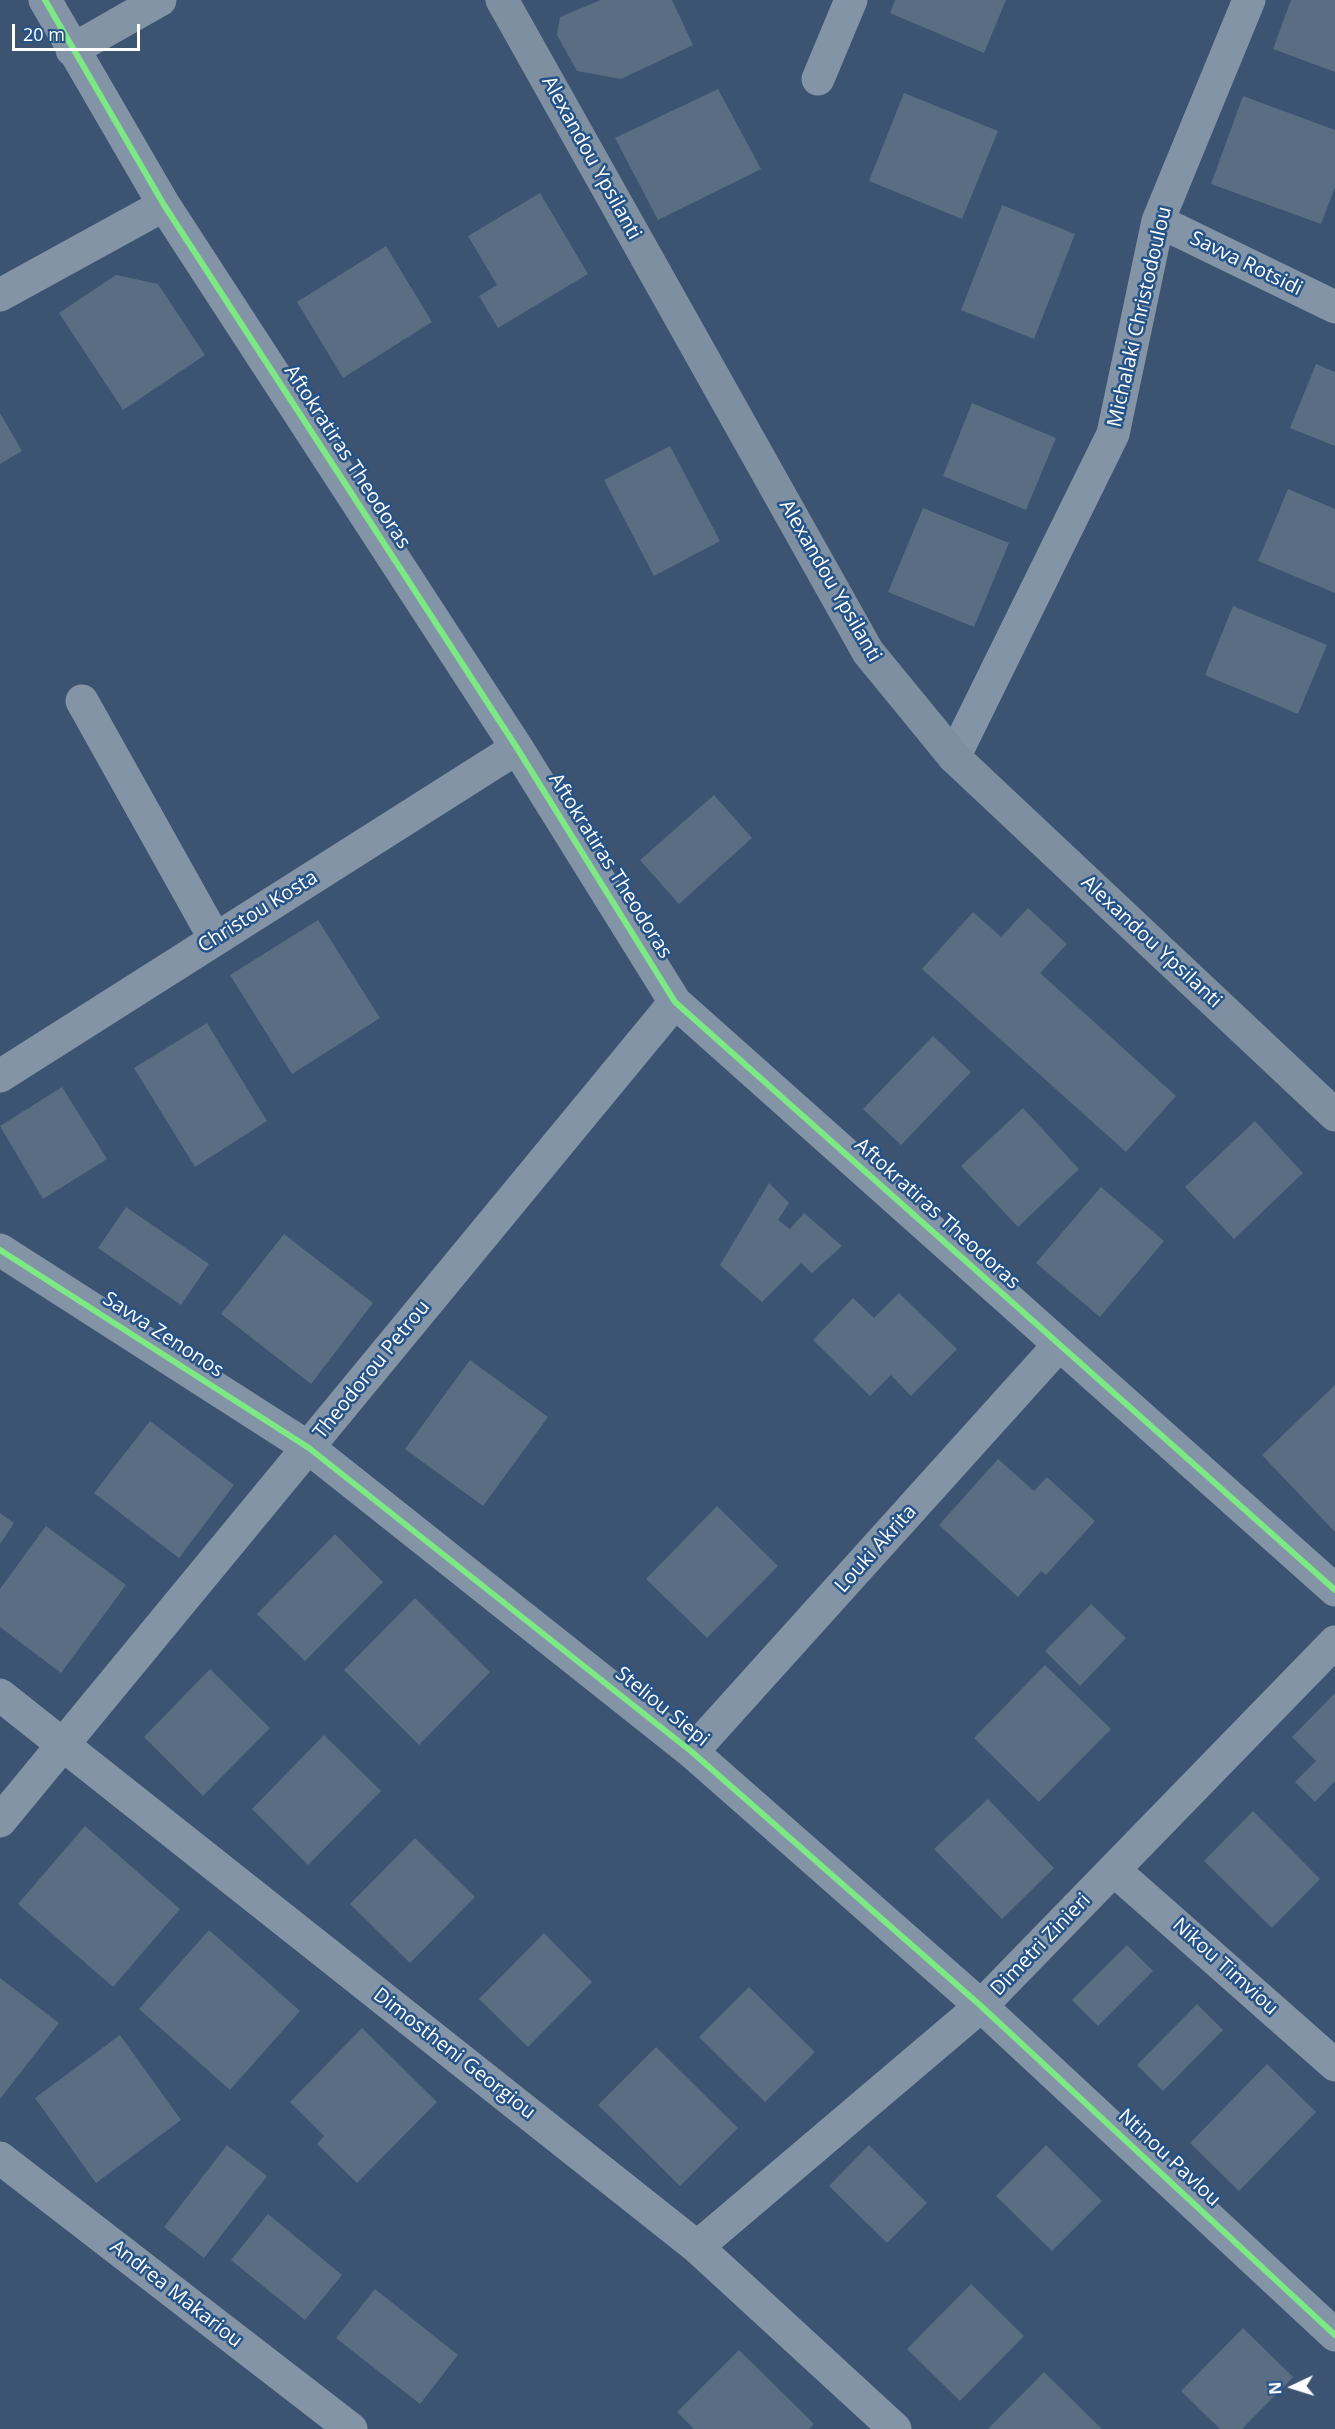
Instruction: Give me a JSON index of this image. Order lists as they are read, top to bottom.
{
  "streets": {
    "main road": ["Alexandou Ypsilanti"],
    "street": [
      "Savva Rotsidi",
      "Michalaki Christodoulou",
      "Aftokratiras Theodoras",
      "Christou Kosta",
      "Savva Zenonos",
      "Theodorou Petrou",
      "Louki Akrita",
      "Steliou Siepi",
      "Dimetri Zinieri",
      "Nikou Timviou",
      "Dimostheni Georgiou",
      "Ntinou Pavlou",
      "Andrea Makariou"
    ]
  },
  "crossings": [
    ["Alexandou Ypsilanti", "Michalaki Christodoulou"],
    ["Savva Rotsidi", "Michalaki Christodoulou"],
    ["Aftokratiras Theodoras", "Christou Kosta"],
    ["Aftokratiras Theodoras", "Theodorou Petrou"],
    ["Aftokratiras Theodoras", "Louki Akrita"],
    ["Savva Zenonos", "Theodorou Petrou"],
    ["Savva Zenonos", "Steliou Siepi"],
    ["Theodorou Petrou", "Steliou Siepi"],
    ["Theodorou Petrou", "Dimostheni Georgiou"],
    ["Louki Akrita", "Steliou Siepi"],
    ["Steliou Siepi", "Dimetri Zinieri"],
    ["Steliou Siepi", "Ntinou Pavlou"],
    ["Dimetri Zinieri", "Nikou Timviou"],
    ["Dimetri Zinieri", "Dimostheni Georgiou"],
    ["Dimetri Zinieri", "Ntinou Pavlou"]
  ],
  "scale_bar": "20 m",
  "north": "left"
}
